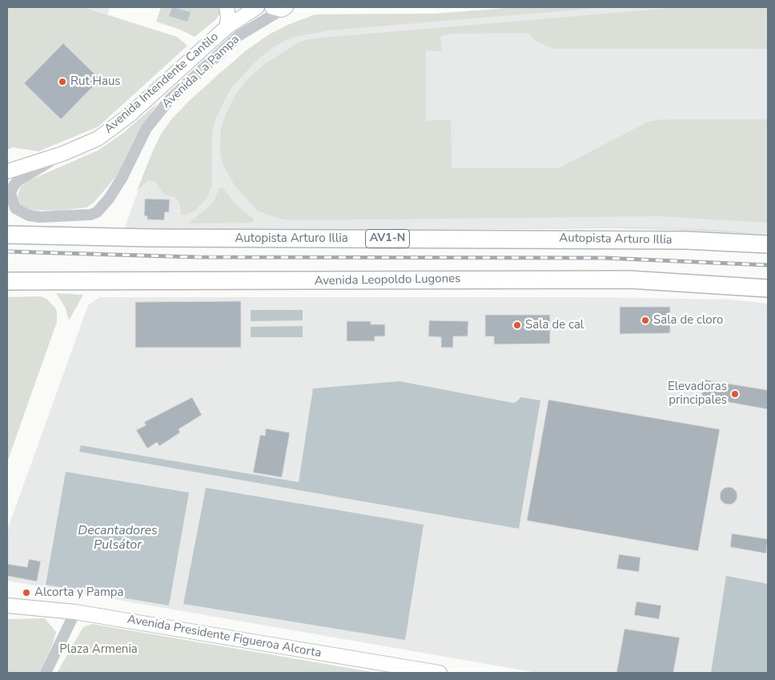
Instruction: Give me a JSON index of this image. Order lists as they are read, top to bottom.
{
  "streets": {
    "highway": ["Autopista Arturo Illia", "AV1-N", "Avenida Leopoldo Lugones"],
    "main road": ["Avenida La Pampa", "Avenida Intendente Cantilo", "Avenida Presidente Figueroa Alcorta"]
  },
  "crossings": [
    ["Avenida La Pampa", "Avenida Intendente Cantilo"]
  ],
  "water": ["Decantadores Pulsátor"],
  "parks": ["Plaza Armenia"],
  "places": [
    "Rut Haus",
    "Sala de cloro",
    "Sala de cal",
    "Elevadoras principales",
    "Alcorta y Pampa"
  ]
}
